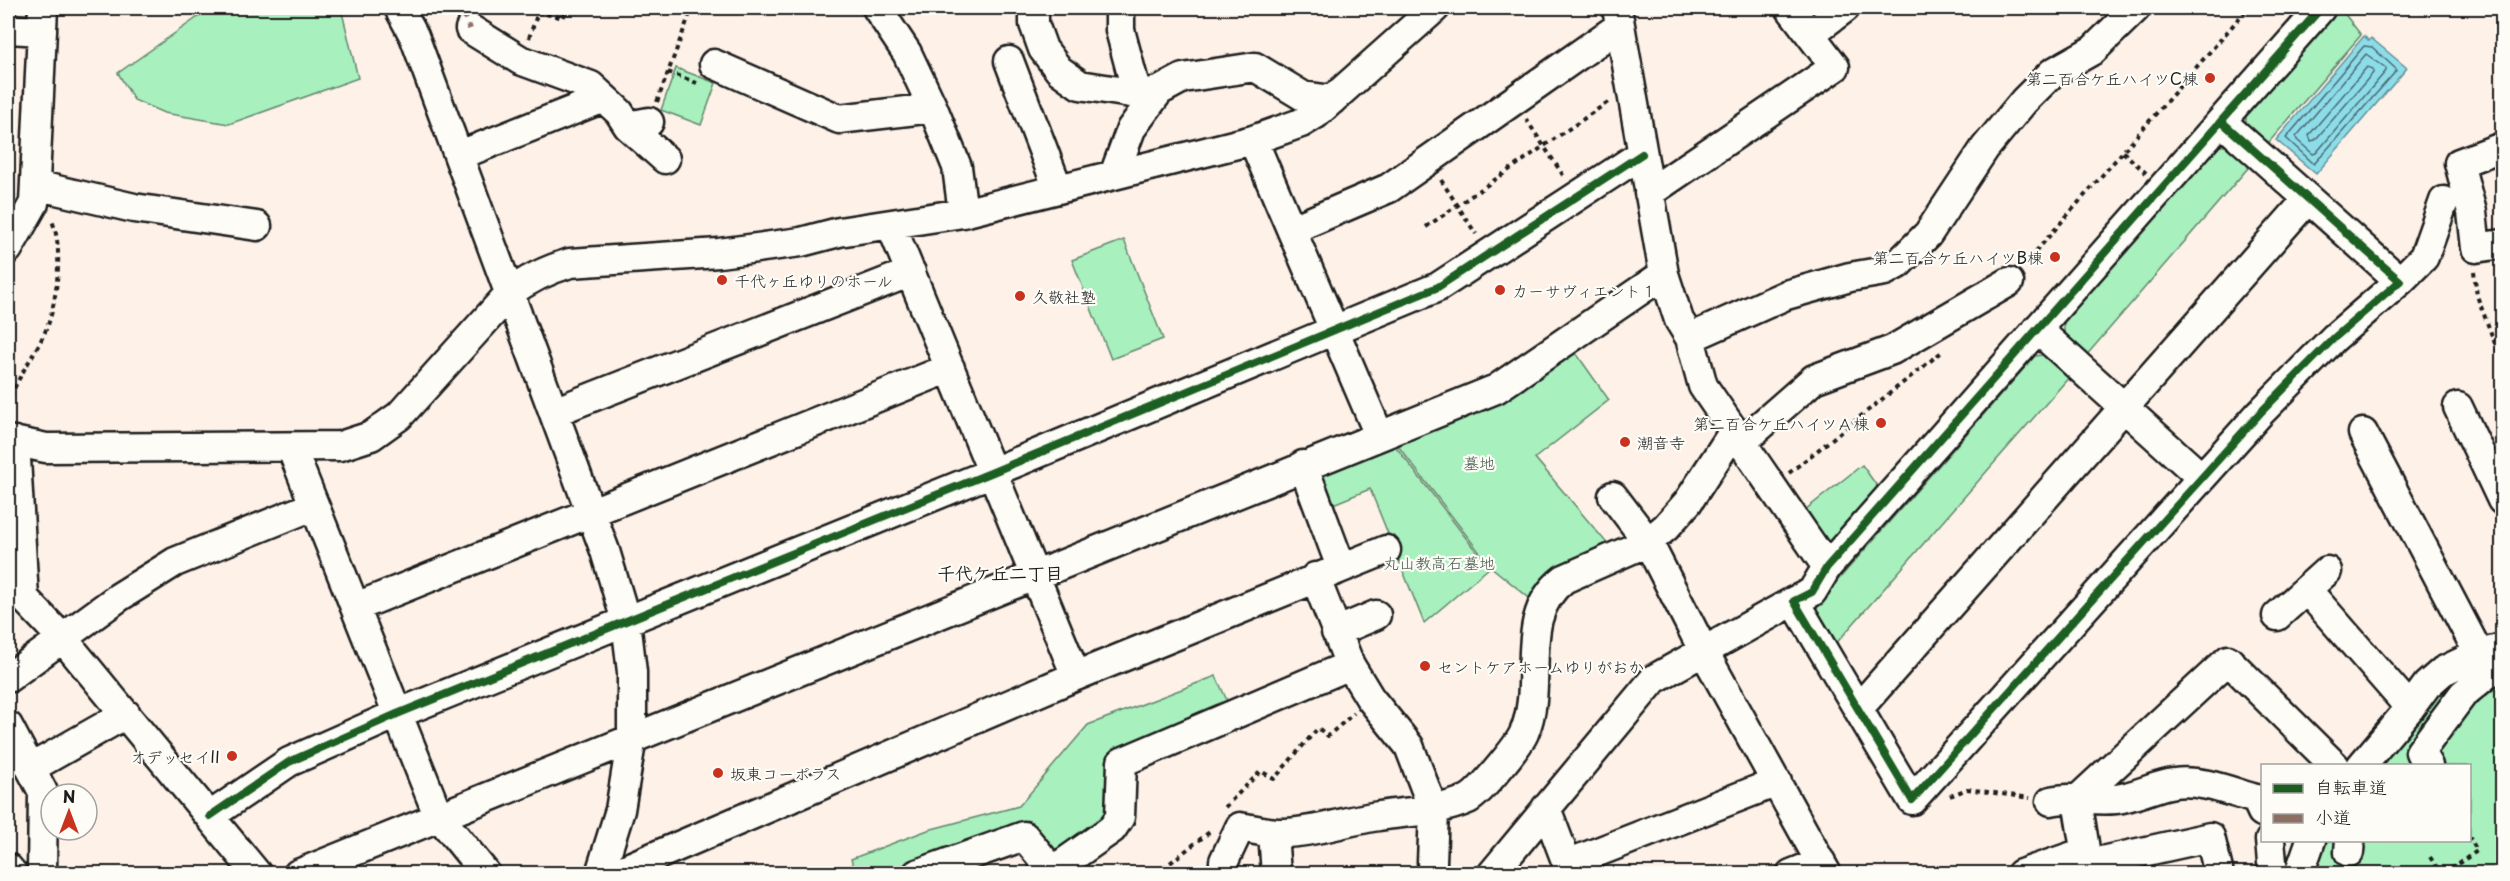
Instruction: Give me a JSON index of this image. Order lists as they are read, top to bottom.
{
  "districts": ["千代ケ丘二丁目"],
  "parks": ["墓地", "丸山教高石墓地"],
  "places": [
    "第二百合ケ丘ハイツC棟",
    "第二百合ケ丘ハイツB棟",
    "千代ヶ丘ゆりのホール",
    "カーサヴィエント１",
    "久敬社塾",
    "第二百合ケ丘ハイツＡ棟",
    "潮音寺",
    "セントケアホームゆりがおか",
    "オデッセイII",
    "坂東コーポラス"
  ],
  "legend": ["自転車道", "小道"],
  "north": "top"
}
